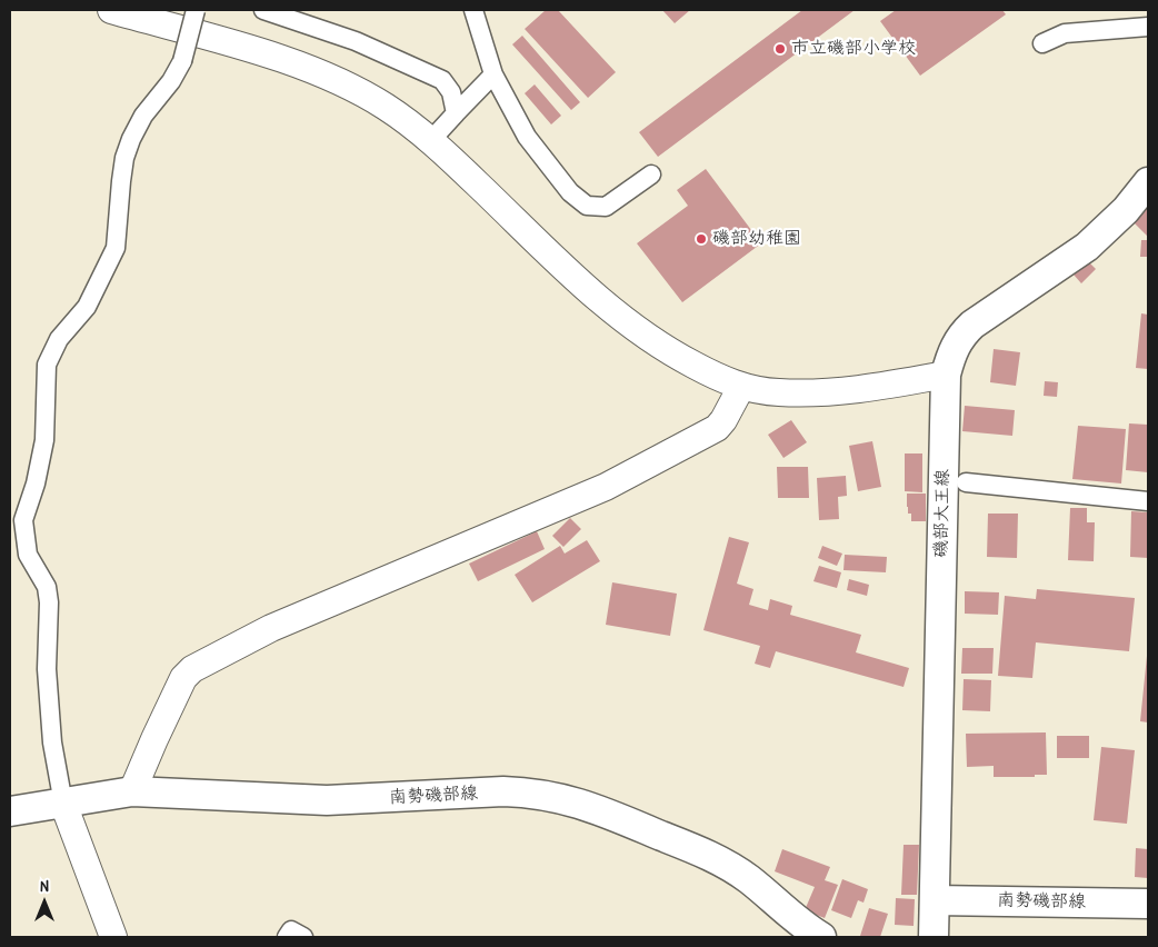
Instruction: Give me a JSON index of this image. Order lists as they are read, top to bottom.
{
  "streets": {
    "main road": ["磯部大王線", "南勢磯部線"]
  },
  "crossings": [
    ["磯部大王線", "南勢磯部線"]
  ],
  "places": ["市立磯部小学校", "磯部幼稚園"],
  "north": "top"
}
